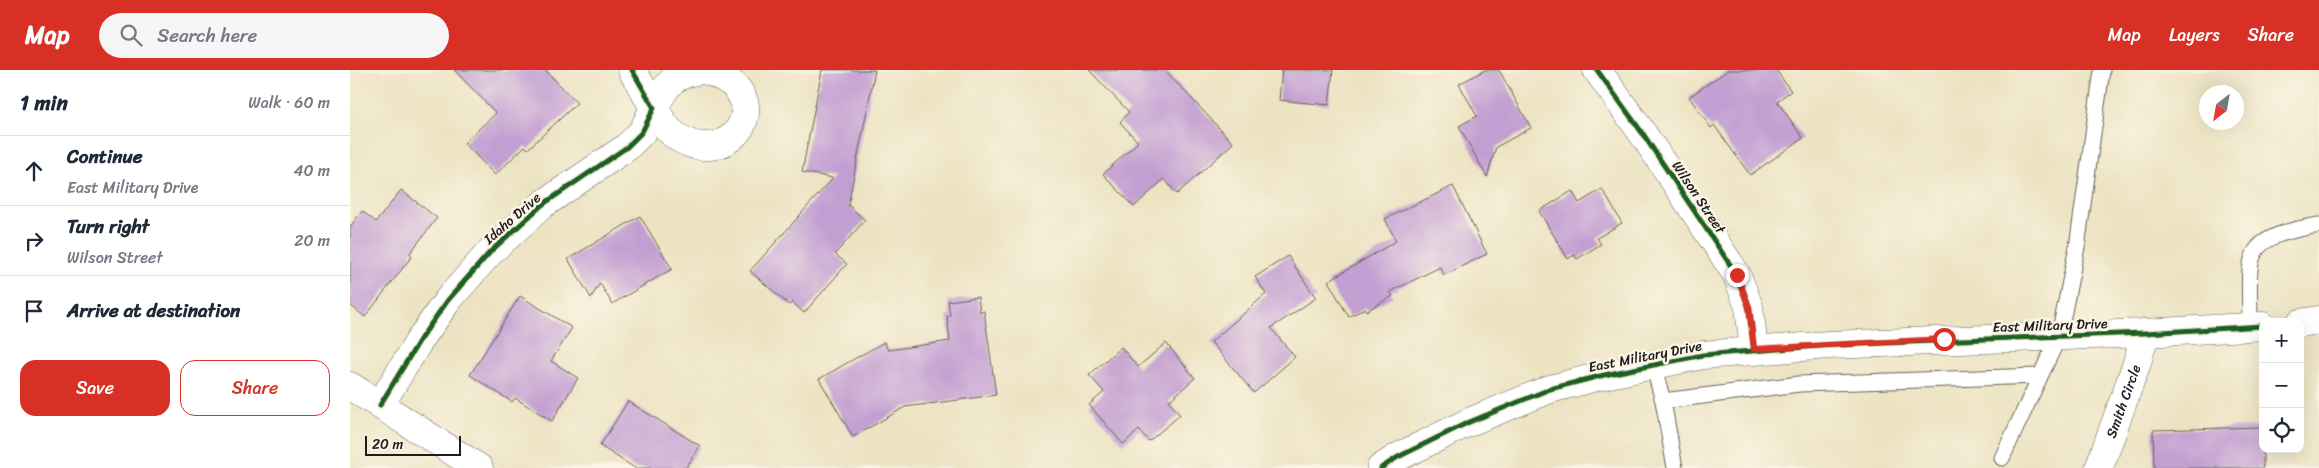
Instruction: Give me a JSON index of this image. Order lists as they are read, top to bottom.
{
  "streets": {
    "street": [
      "Wilson Street",
      "Idaho Drive",
      "East Military Drive",
      "Smith Circle"
    ]
  },
  "crossings": [
    ["Wilson Street", "East Military Drive"],
    ["East Military Drive", "Smith Circle"]
  ],
  "scale_bar": "20 m",
  "north": "bottom left",
  "page": {
    "header": "Map",
    "search": "Search here",
    "nav": ["Map", "Layers", "Share"],
    "heading": ["1 min", "Walk · 60 m"],
    "list": [
      ["Continue", "East Military Drive", "40 m"],
      ["Turn right", "Wilson Street", "20 m"],
      "Arrive at destination"
    ],
    "map_buttons": ["+", "−"],
    "buttons": ["Save", "Share"],
    "scale": "20 m"
  }
}
